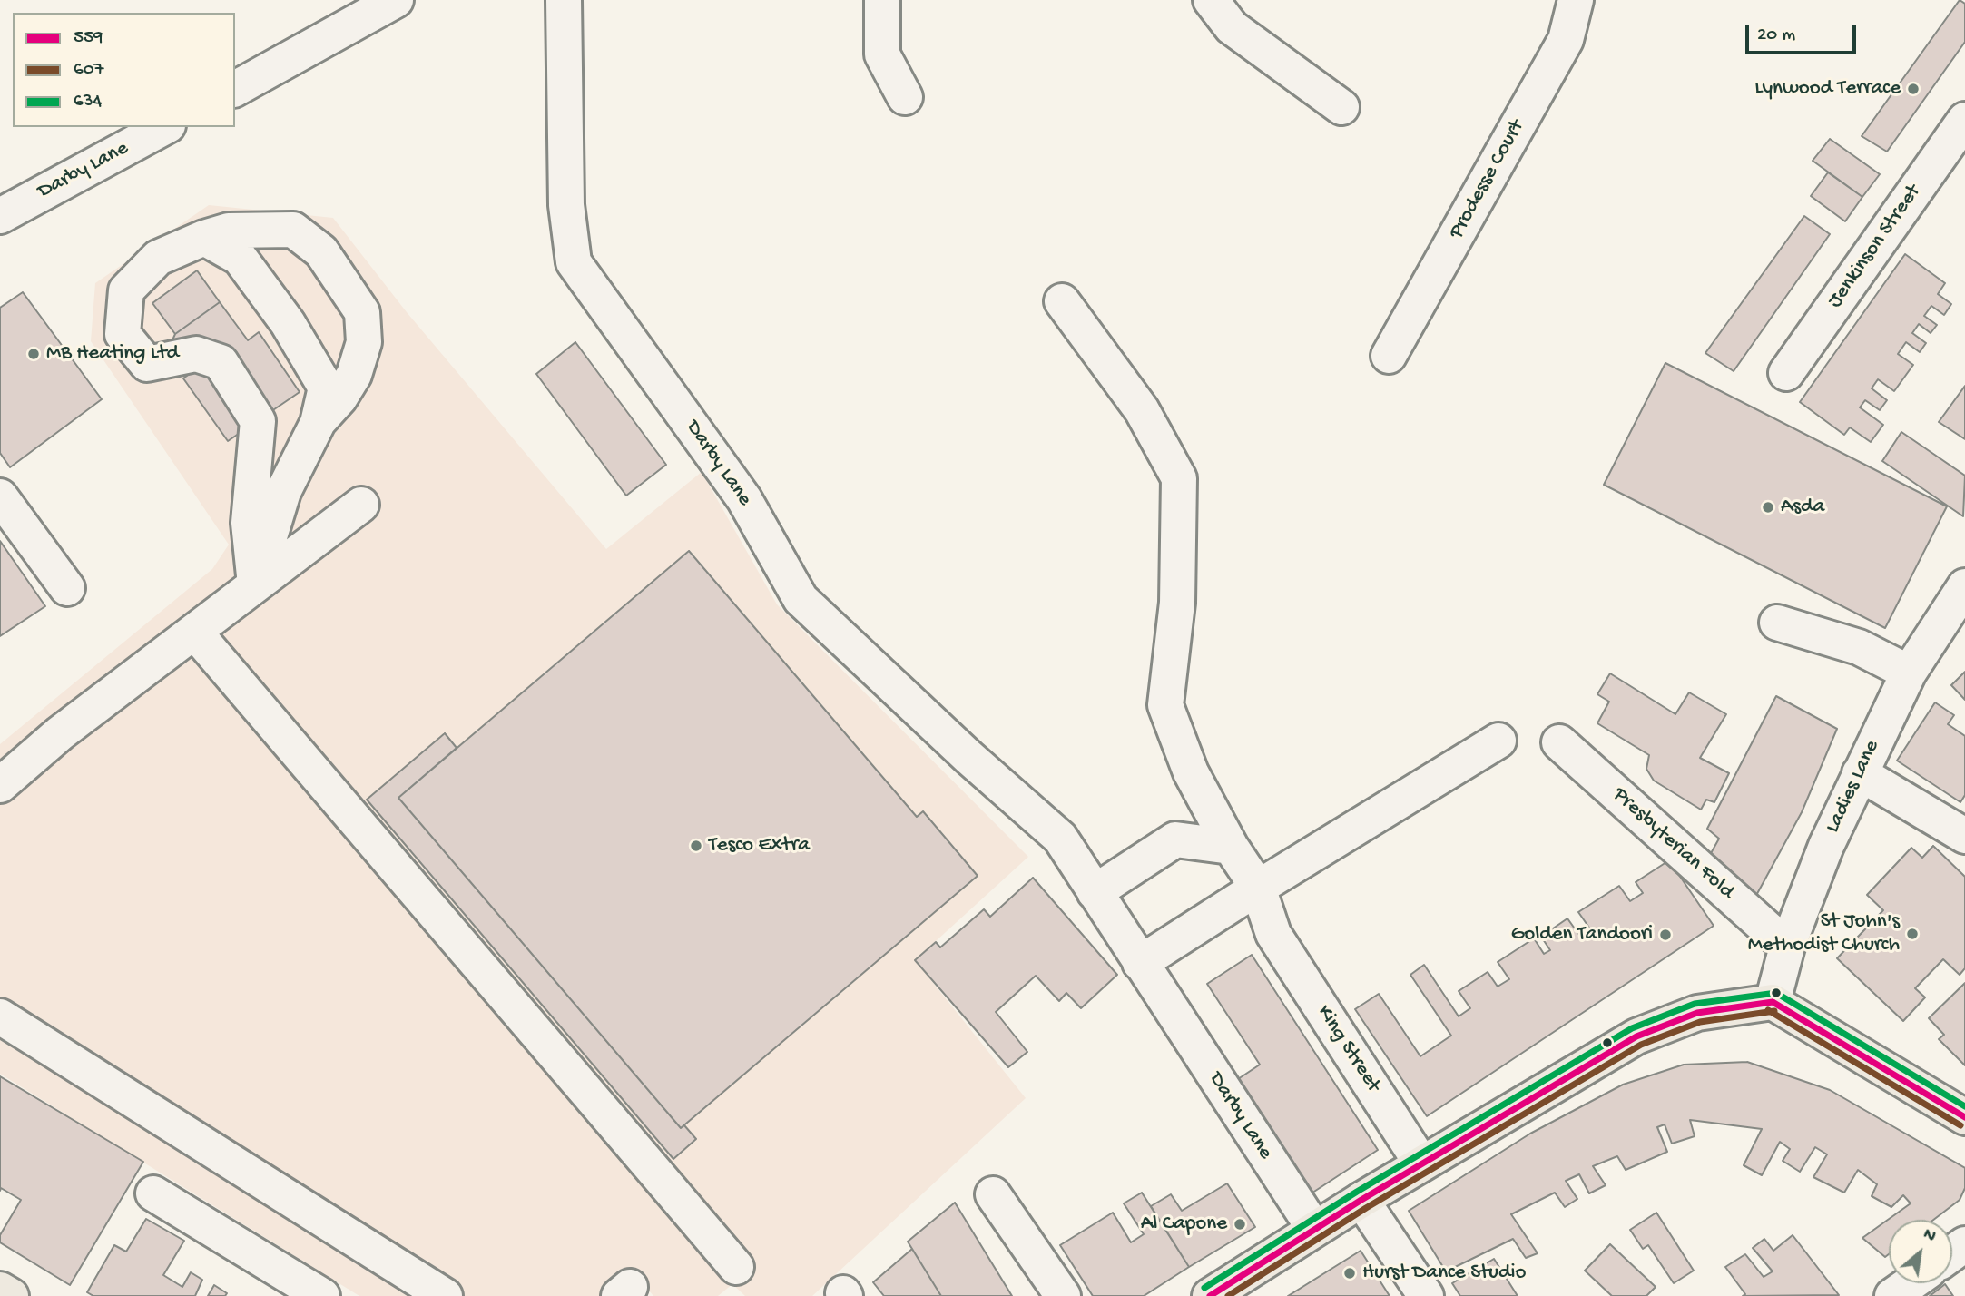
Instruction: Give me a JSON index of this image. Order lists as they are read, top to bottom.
{
  "streets": {
    "street": [
      "Darby Lane",
      "Prodesse Court",
      "Jenkinson Street",
      "Ladies Lane",
      "Presbyterian Fold",
      "King Street"
    ]
  },
  "crossings": [
    ["Ladies Lane", "Presbyterian Fold"]
  ],
  "places": [
    "Lynwood Terrace",
    "MB Heating Ltd",
    "Asda",
    "Tesco Extra",
    "St John's Methodist Church",
    "Golden Tandoori",
    "Al Capone",
    "Hurst Dance Studio"
  ],
  "lines": ["transit line 634", "transit line 559", "transit line 607"],
  "legend": ["559", "607", "634"],
  "scale_bar": "20 m",
  "north": "top right"
}
